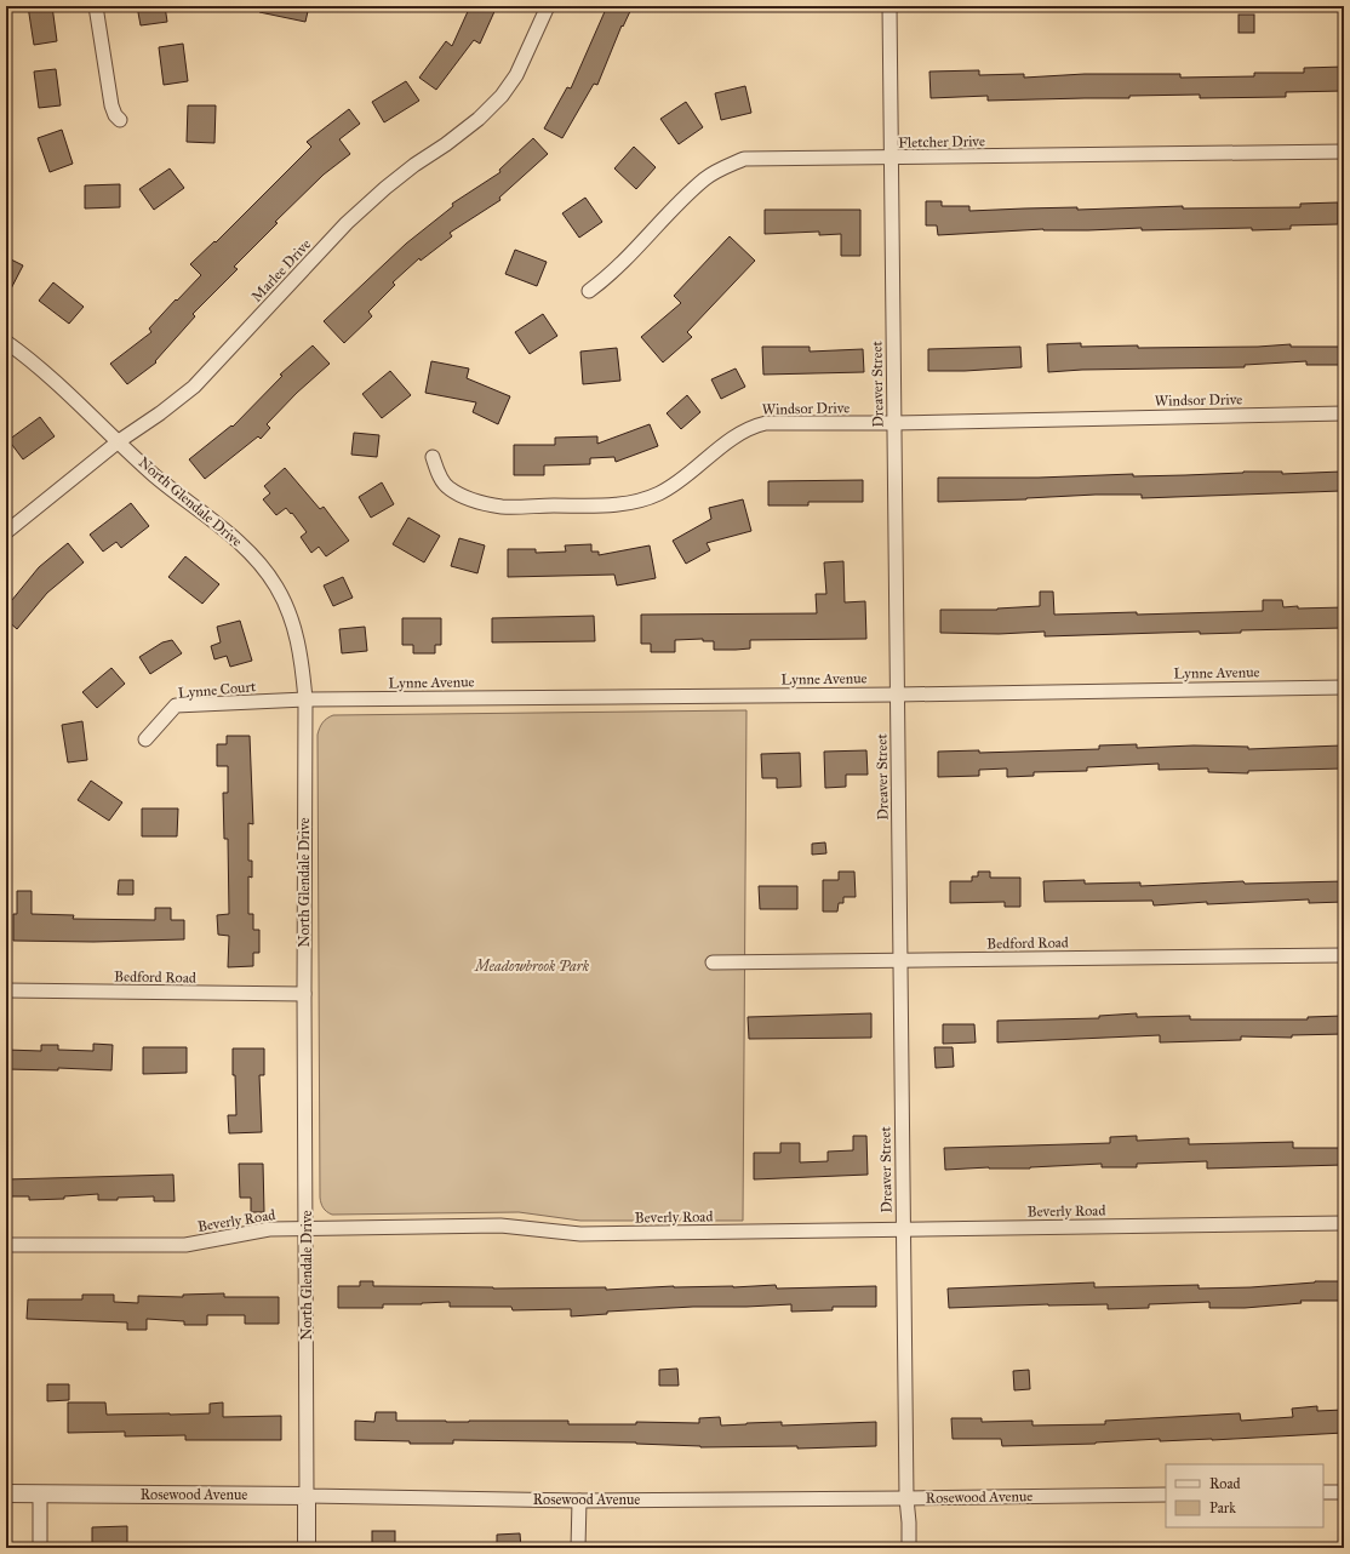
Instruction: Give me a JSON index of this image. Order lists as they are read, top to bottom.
{
  "streets": {
    "street": [
      "Fletcher Drive",
      "Marlee Drive",
      "Dreaver Street",
      "Windsor Drive",
      "North Glendale Drive",
      "Lynne Avenue",
      "Lynne Court",
      "Bedford Road",
      "Beverly Road",
      "Rosewood Avenue"
    ]
  },
  "crossings": [
    ["Fletcher Drive", "Dreaver Street"],
    ["Marlee Drive", "North Glendale Drive"],
    ["Dreaver Street", "Windsor Drive"],
    ["Dreaver Street", "Lynne Avenue"],
    ["Dreaver Street", "Bedford Road"],
    ["Dreaver Street", "Beverly Road"],
    ["Dreaver Street", "Rosewood Avenue"],
    ["North Glendale Drive", "Lynne Avenue"],
    ["North Glendale Drive", "Lynne Court"],
    ["North Glendale Drive", "Bedford Road"],
    ["North Glendale Drive", "Beverly Road"],
    ["North Glendale Drive", "Rosewood Avenue"],
    ["Lynne Avenue", "Lynne Court"]
  ],
  "parks": ["Meadowbrook Park"],
  "legend": ["Road", "Park"]
}
